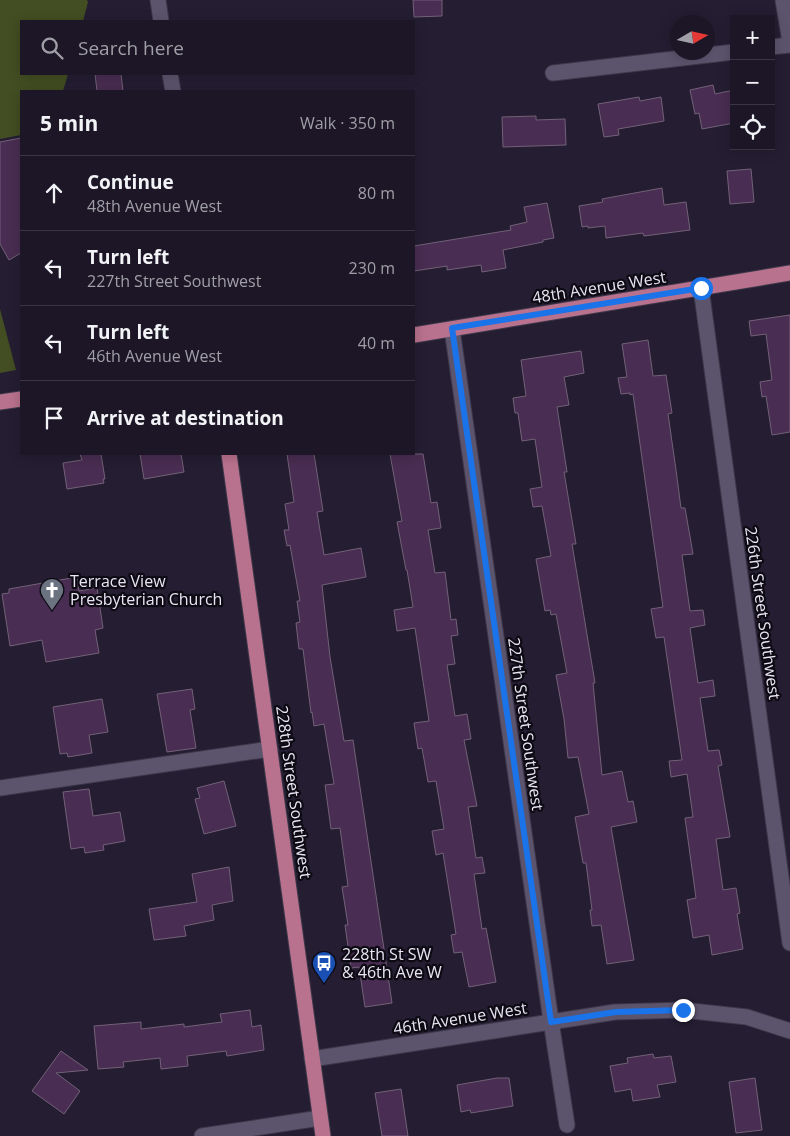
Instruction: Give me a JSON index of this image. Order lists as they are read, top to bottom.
{
  "streets": {
    "main road": ["48th Avenue West", "228th Street Southwest"],
    "street": ["226th Street Southwest", "227th Street Southwest", "46th Avenue West"]
  },
  "crossings": [
    ["48th Avenue West", "226th Street Southwest"],
    ["48th Avenue West", "227th Street Southwest"],
    ["227th Street Southwest", "46th Avenue West"],
    ["228th Street Southwest", "46th Avenue West"]
  ],
  "places": {
    "church": ["Terrace View Presbyterian Church"],
    "bus stop": ["228th St SW & 46th Ave W"]
  },
  "north": "right",
  "page": {
    "map_buttons": ["+", "−"],
    "search": "Search here",
    "heading": ["5 min", "Walk · 350 m"],
    "list": [
      ["Continue", "48th Avenue West", "80 m"],
      ["Turn left", "227th Street Southwest", "230 m"],
      ["Turn left", "46th Avenue West", "40 m"],
      "Arrive at destination"
    ]
  }
}
